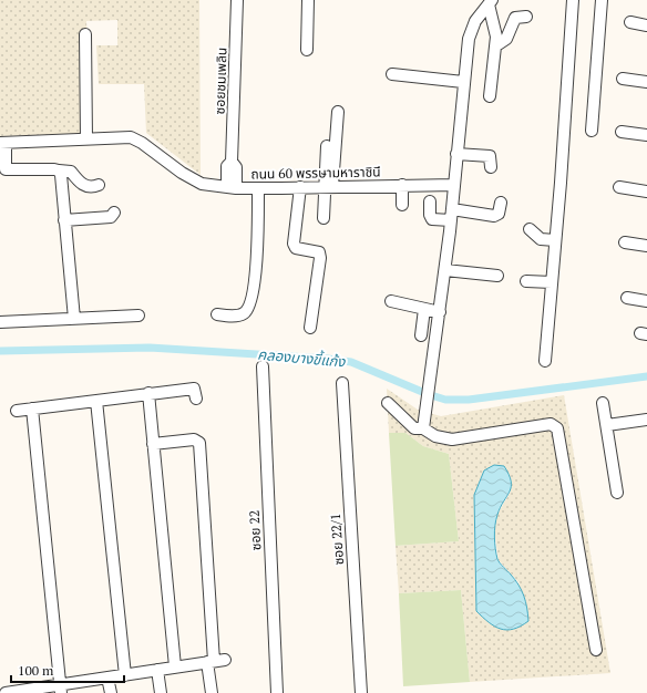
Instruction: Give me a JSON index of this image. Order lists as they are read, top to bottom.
{
  "streets": {
    "street": [
      "ซอยชมเพลิน",
      "ถนน 60 พรรษามหาราชินี",
      "ซอย 22",
      "ซอย 22/1"
    ]
  },
  "crossings": [
    ["ซอยชมเพลิน", "ถนน 60 พรรษามหาราชินี"]
  ],
  "water": ["คลองบางขี้แก้ง"],
  "scale_bar": "100 m"
}
